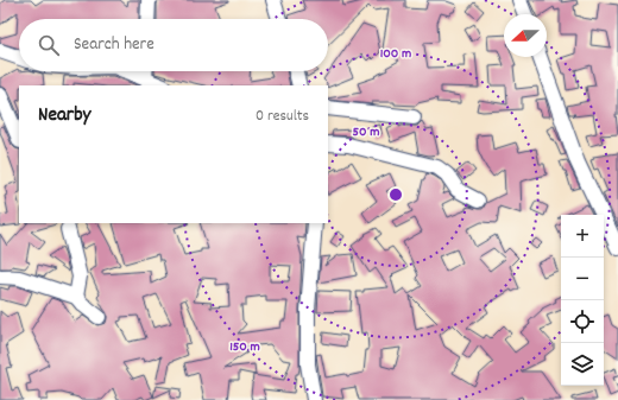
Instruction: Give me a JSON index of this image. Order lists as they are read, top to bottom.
{
  "north": "left",
  "page": {
    "search": "Search here",
    "heading": ["Nearby", "0 results"],
    "map_buttons": ["+", "−"]
  },
  "rings": ["100 m", "50 m", "150 m"]
}
